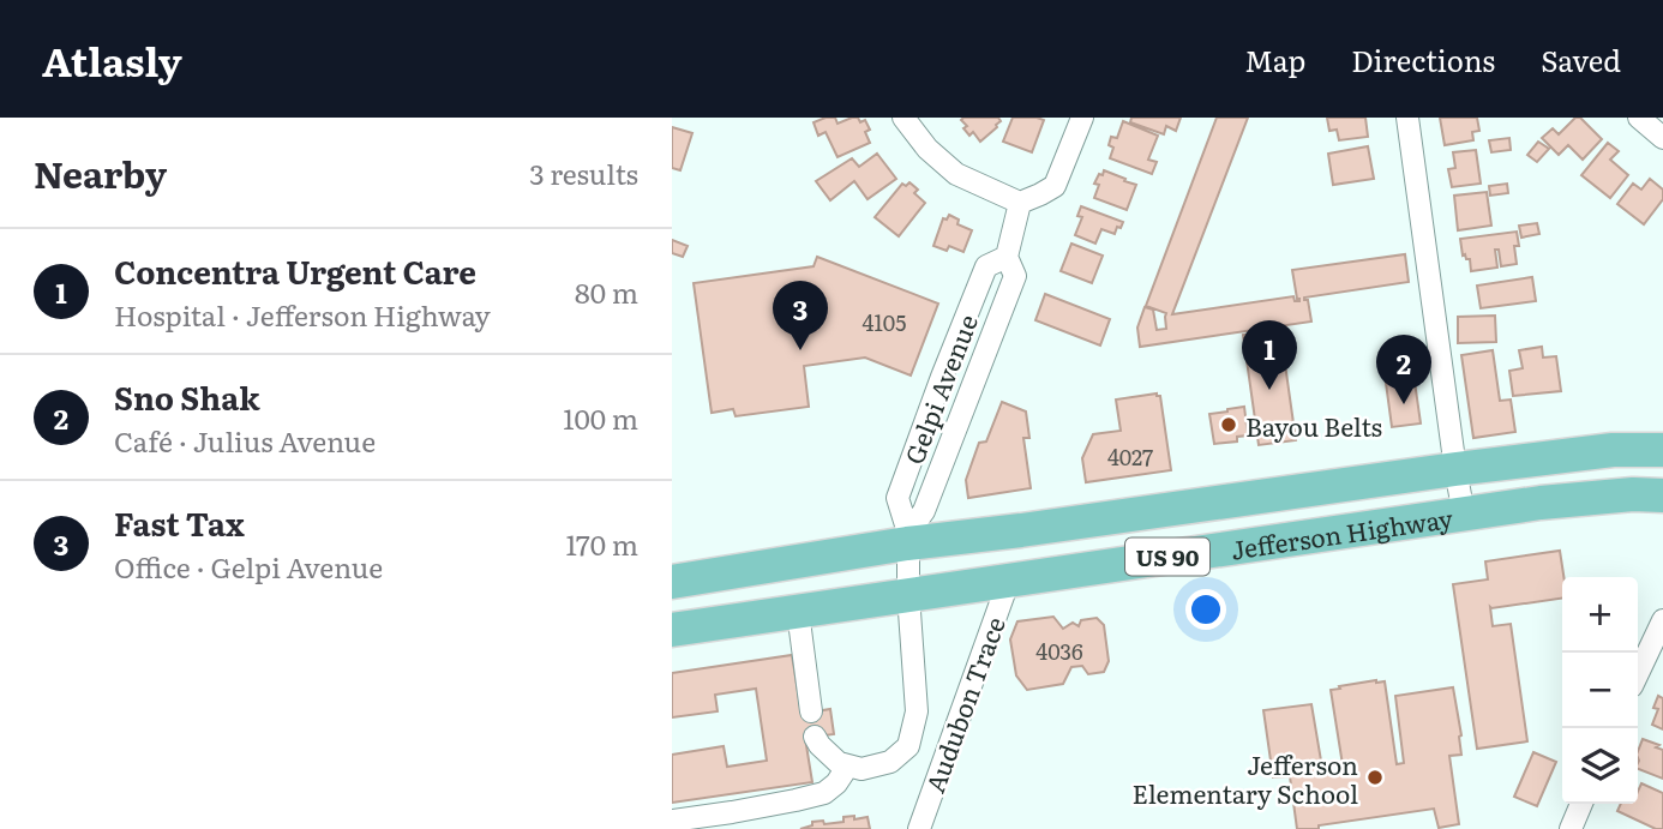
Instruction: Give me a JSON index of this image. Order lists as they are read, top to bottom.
{
  "streets": {
    "main road": ["Jefferson Highway", "US 90"],
    "street": ["Gelpi Avenue", "Audubon Trace"]
  },
  "crossings": [
    ["Gelpi Avenue", "Jefferson Highway"],
    ["Jefferson Highway", "Audubon Trace"]
  ],
  "places": ["Bayou Belts", "Jefferson Elementary School"],
  "house_numbers": ["4105", "4027", "4036"],
  "page": {
    "header": "Atlasly",
    "nav": ["Map", "Directions", "Saved"],
    "heading": ["Nearby", "3 results"],
    "list": [
      {
        "mark": "1",
        "name": "Concentra Urgent Care",
        "note": "Hospital · Jefferson Highway",
        "value": "80 m"
      },
      {
        "mark": "2",
        "name": "Sno Shak",
        "note": "Café · Julius Avenue",
        "value": "100 m"
      },
      {
        "mark": "3",
        "name": "Fast Tax",
        "note": "Office · Gelpi Avenue",
        "value": "170 m"
      }
    ],
    "pins": ["3", "1", "2"],
    "map_buttons": ["+", "−"]
  }
}
